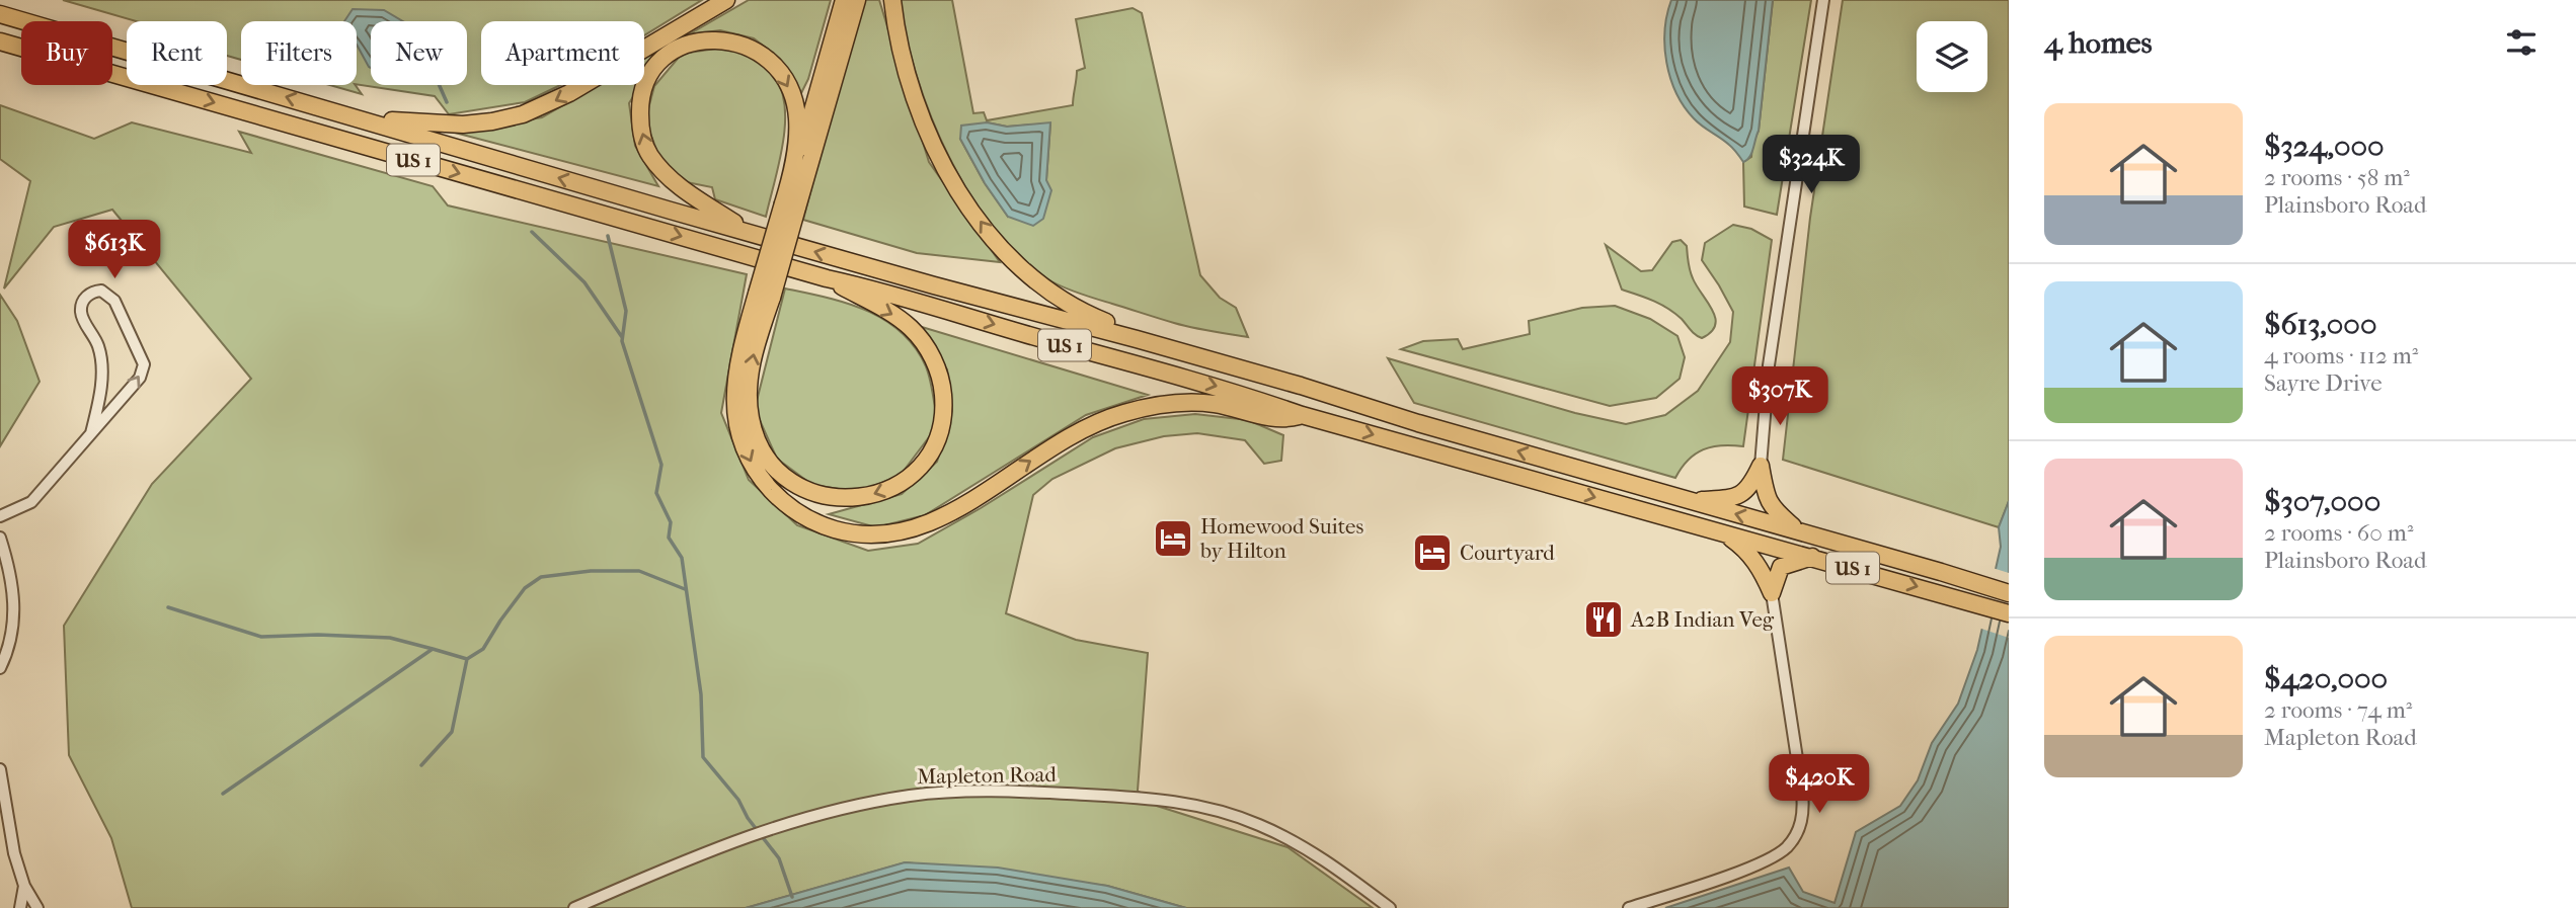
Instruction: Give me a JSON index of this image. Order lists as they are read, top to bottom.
{
  "streets": {
    "highway": ["US 1"],
    "street": ["Mapleton Road"]
  },
  "places": {
    "hotel": ["Homewood Suites by Hilton", "Courtyard"],
    "restaurant": ["A2B Indian Veg"]
  },
  "page": {
    "heading": "4 homes",
    "chip": [
      "Buy",
      "Rent",
      "Filters",
      "New",
      "Apartment"
    ],
    "list": [
      {
        "name": "$324,000",
        "note": "2 rooms · 58 m² · Plainsboro Road"
      },
      {
        "name": "$613,000",
        "note": "4 rooms · 112 m² · Sayre Drive"
      },
      {
        "name": "$307,000",
        "note": "2 rooms · 60 m² · Plainsboro Road"
      },
      {
        "name": "$420,000",
        "note": "2 rooms · 74 m² · Mapleton Road"
      }
    ],
    "price": [
      "$324K",
      "$613K",
      "$307K",
      "$420K"
    ]
  }
}
